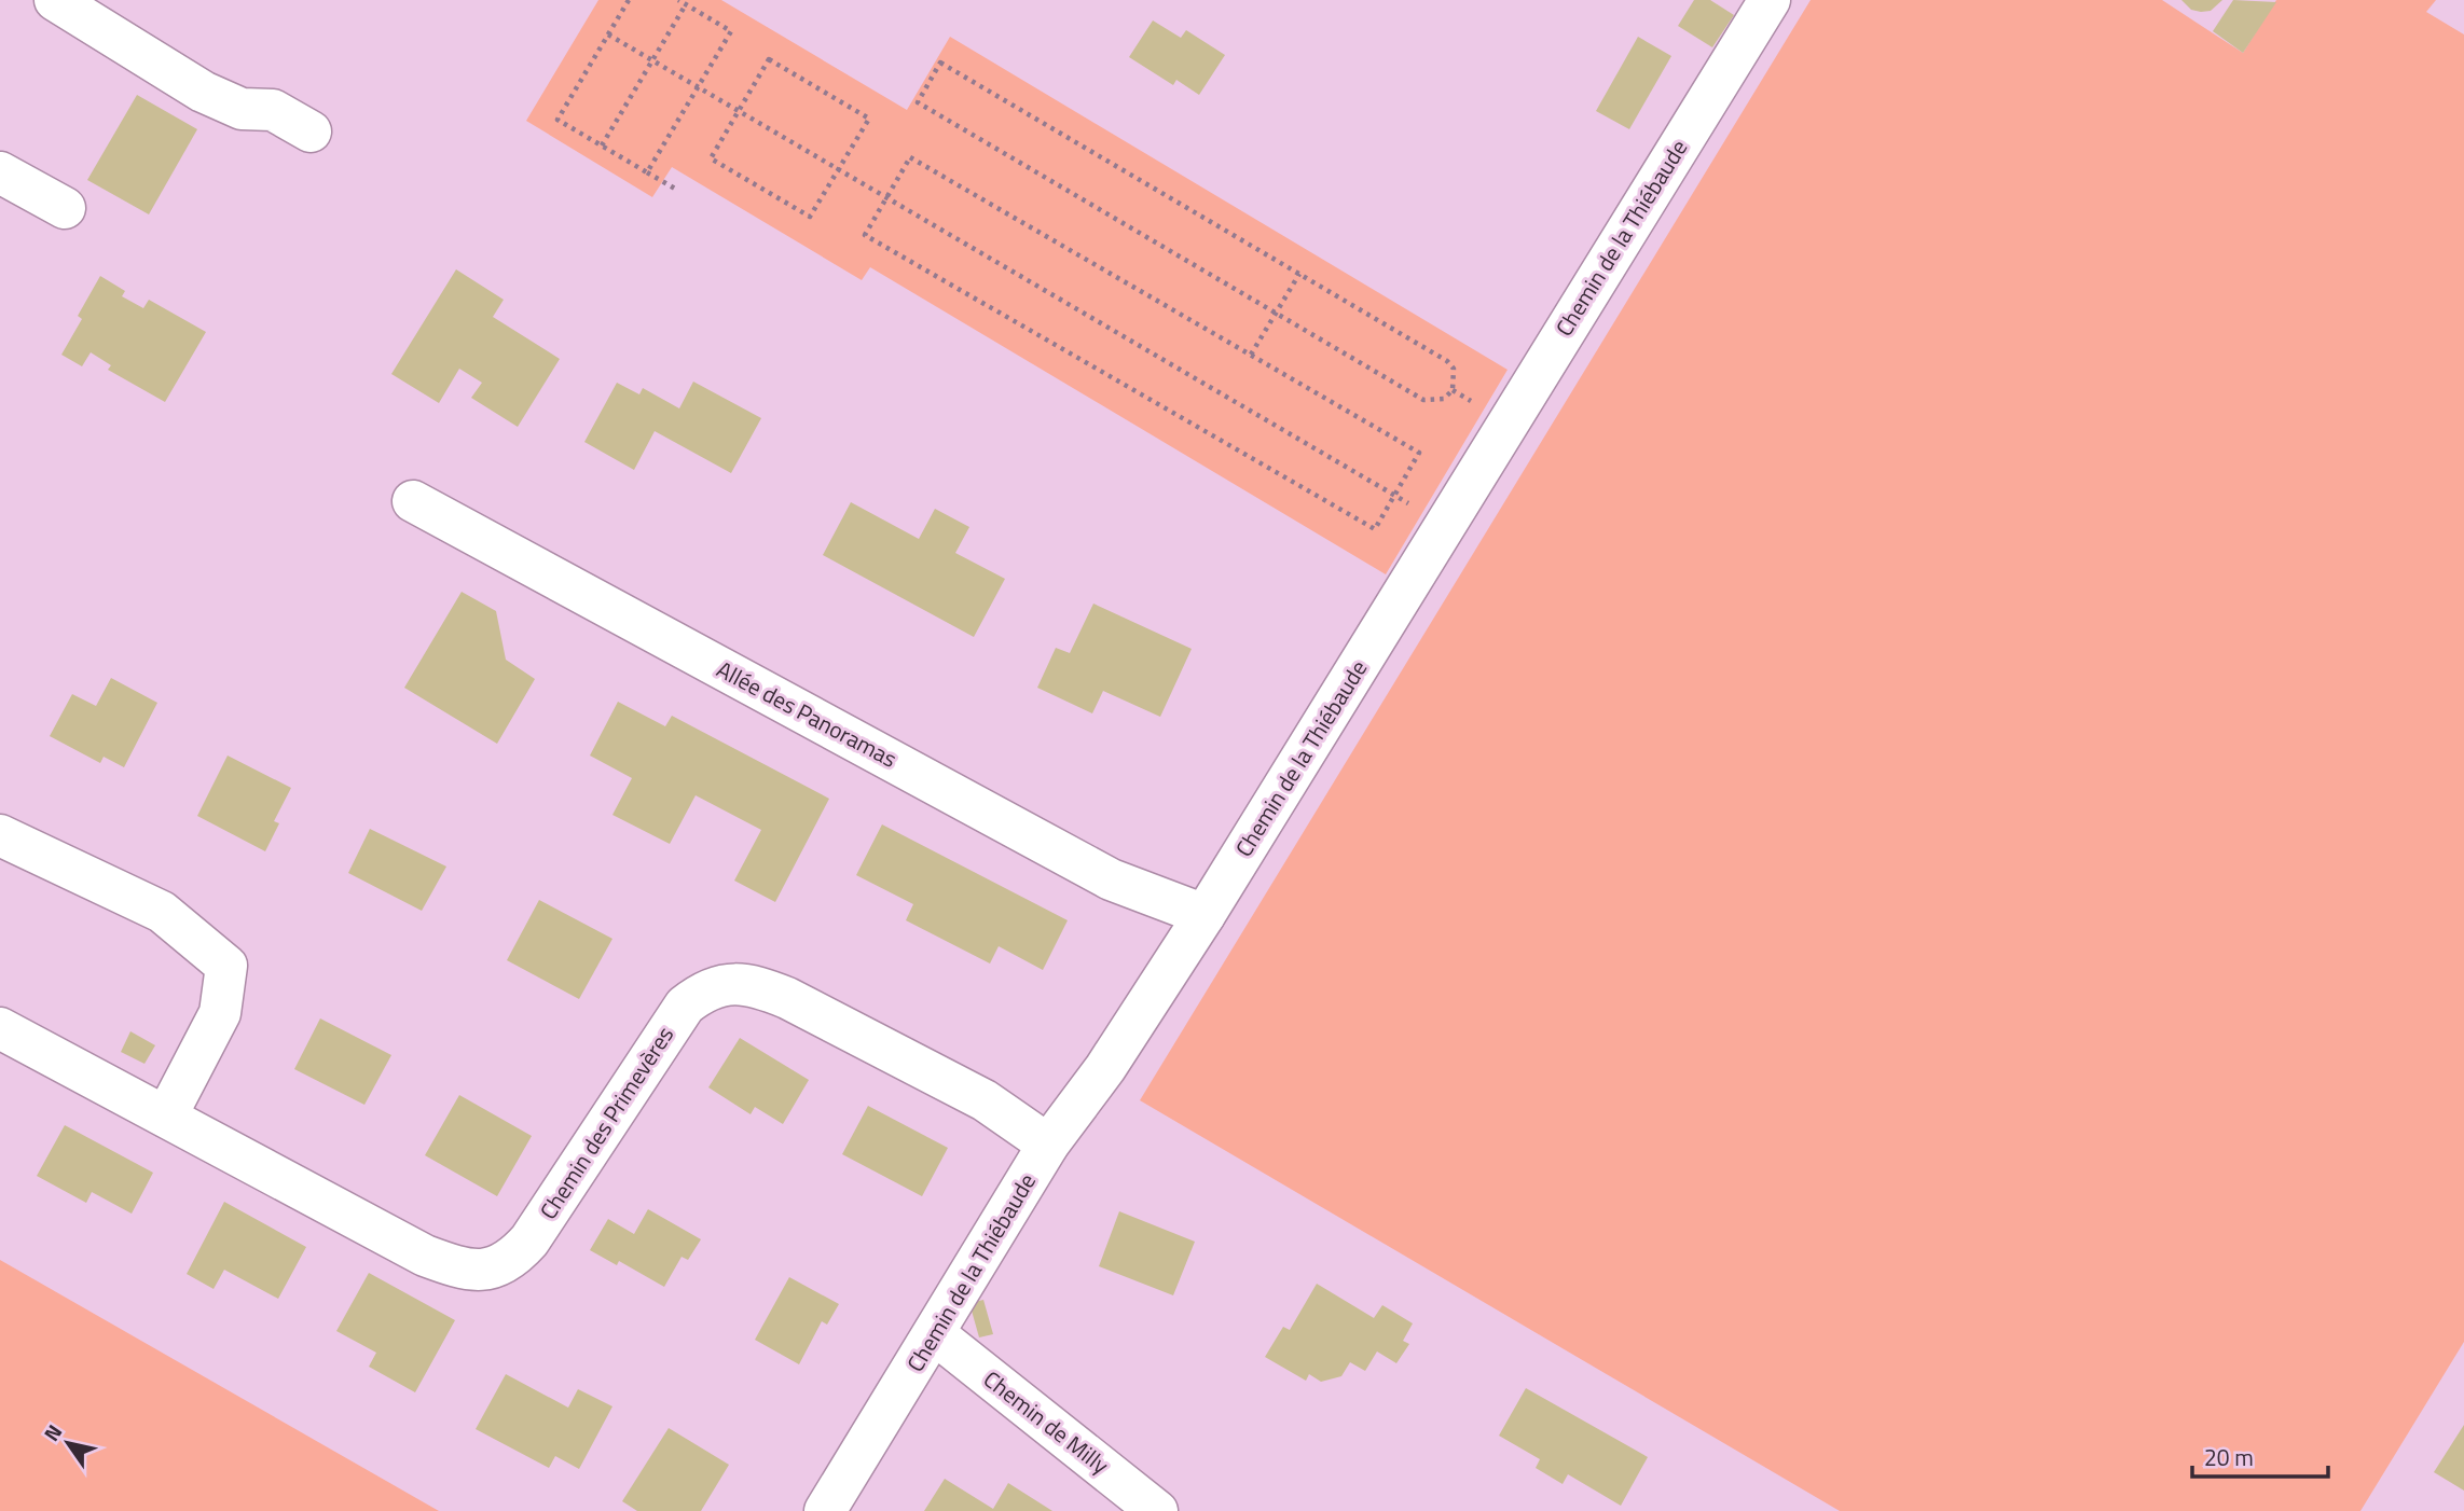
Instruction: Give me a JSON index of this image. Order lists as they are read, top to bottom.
{
  "streets": {
    "street": [
      "Chemin de la Thiébaude",
      "Allée des Panoramas",
      "Chemin des Primevères",
      "Chemin de Milly"
    ]
  },
  "crossings": [
    ["Chemin de la Thiébaude", "Allée des Panoramas"],
    ["Chemin de la Thiébaude", "Chemin des Primevères"],
    ["Chemin de la Thiébaude", "Chemin de Milly"]
  ],
  "scale_bar": "20 m",
  "north": "top left"
}
